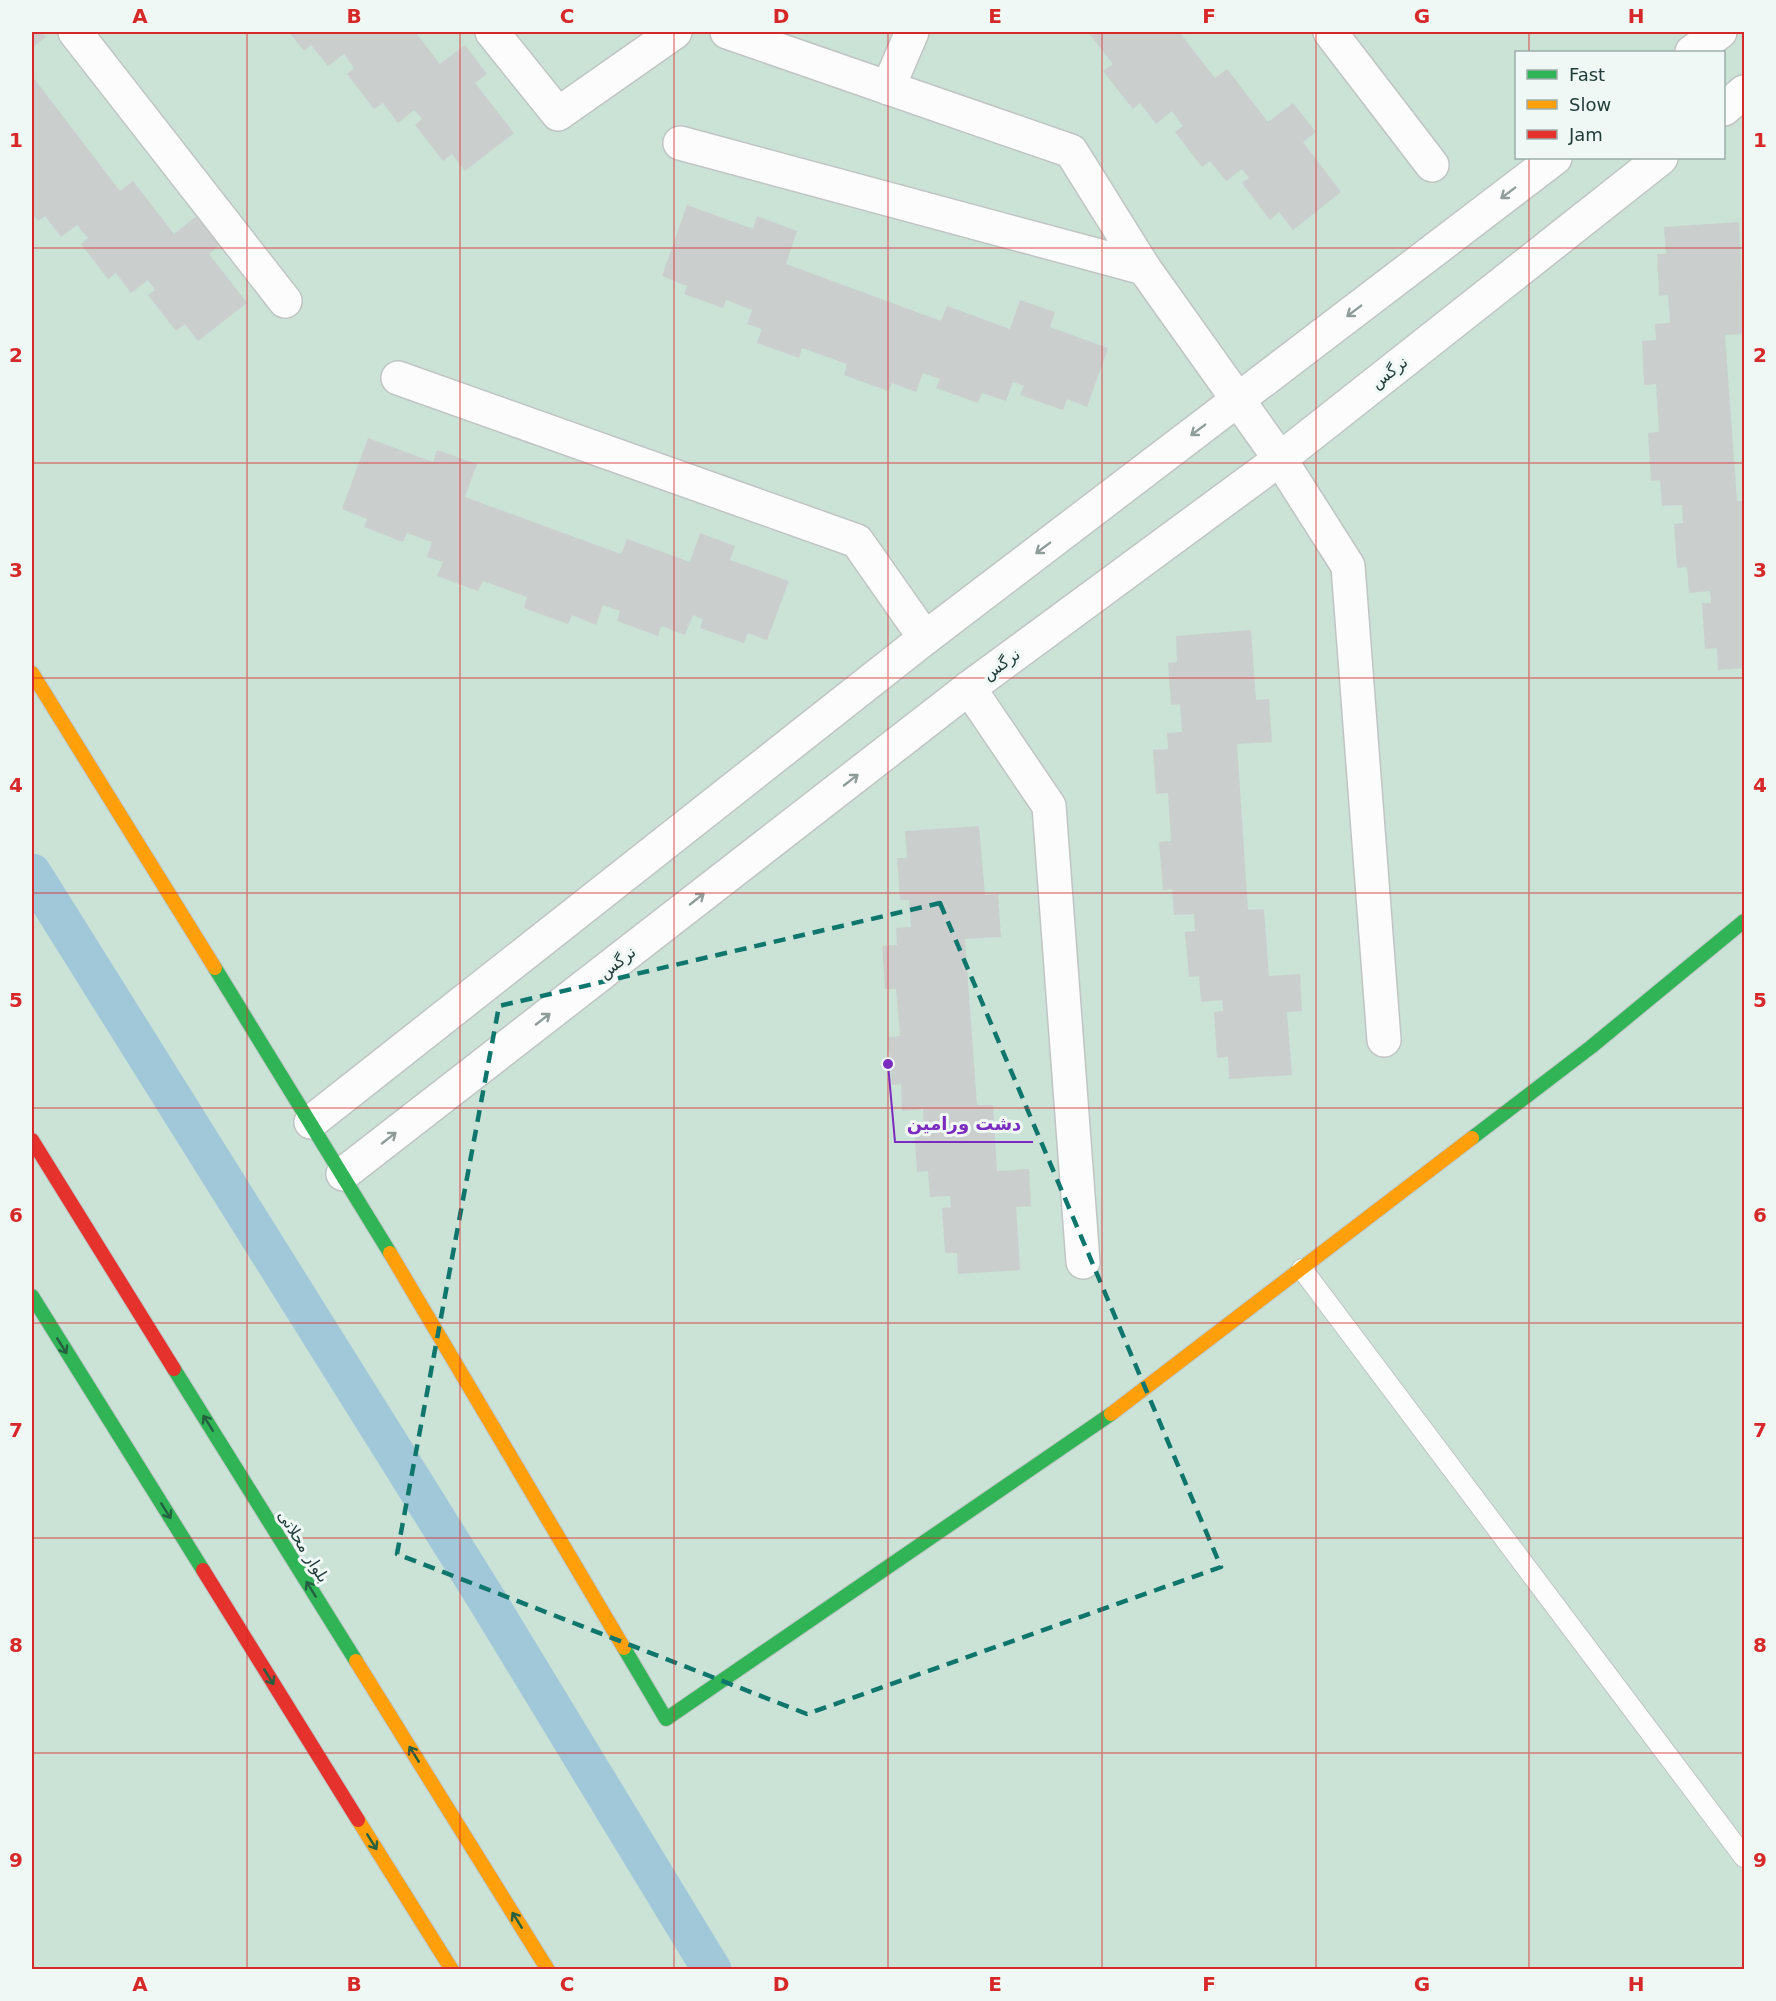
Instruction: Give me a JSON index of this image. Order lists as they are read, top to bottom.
{
  "streets": {
    "street": ["نرگس", "بلوار محلاتی"]
  },
  "places": ["دشت ورامین"],
  "legend": ["Fast", "Slow", "Jam"],
  "grid": {
    "columns": [
      "A",
      "B",
      "C",
      "D",
      "E",
      "F",
      "G",
      "H"
    ],
    "rows": [
      "1",
      "2",
      "3",
      "4",
      "5",
      "6",
      "7",
      "8",
      "9"
    ]
  }
}
